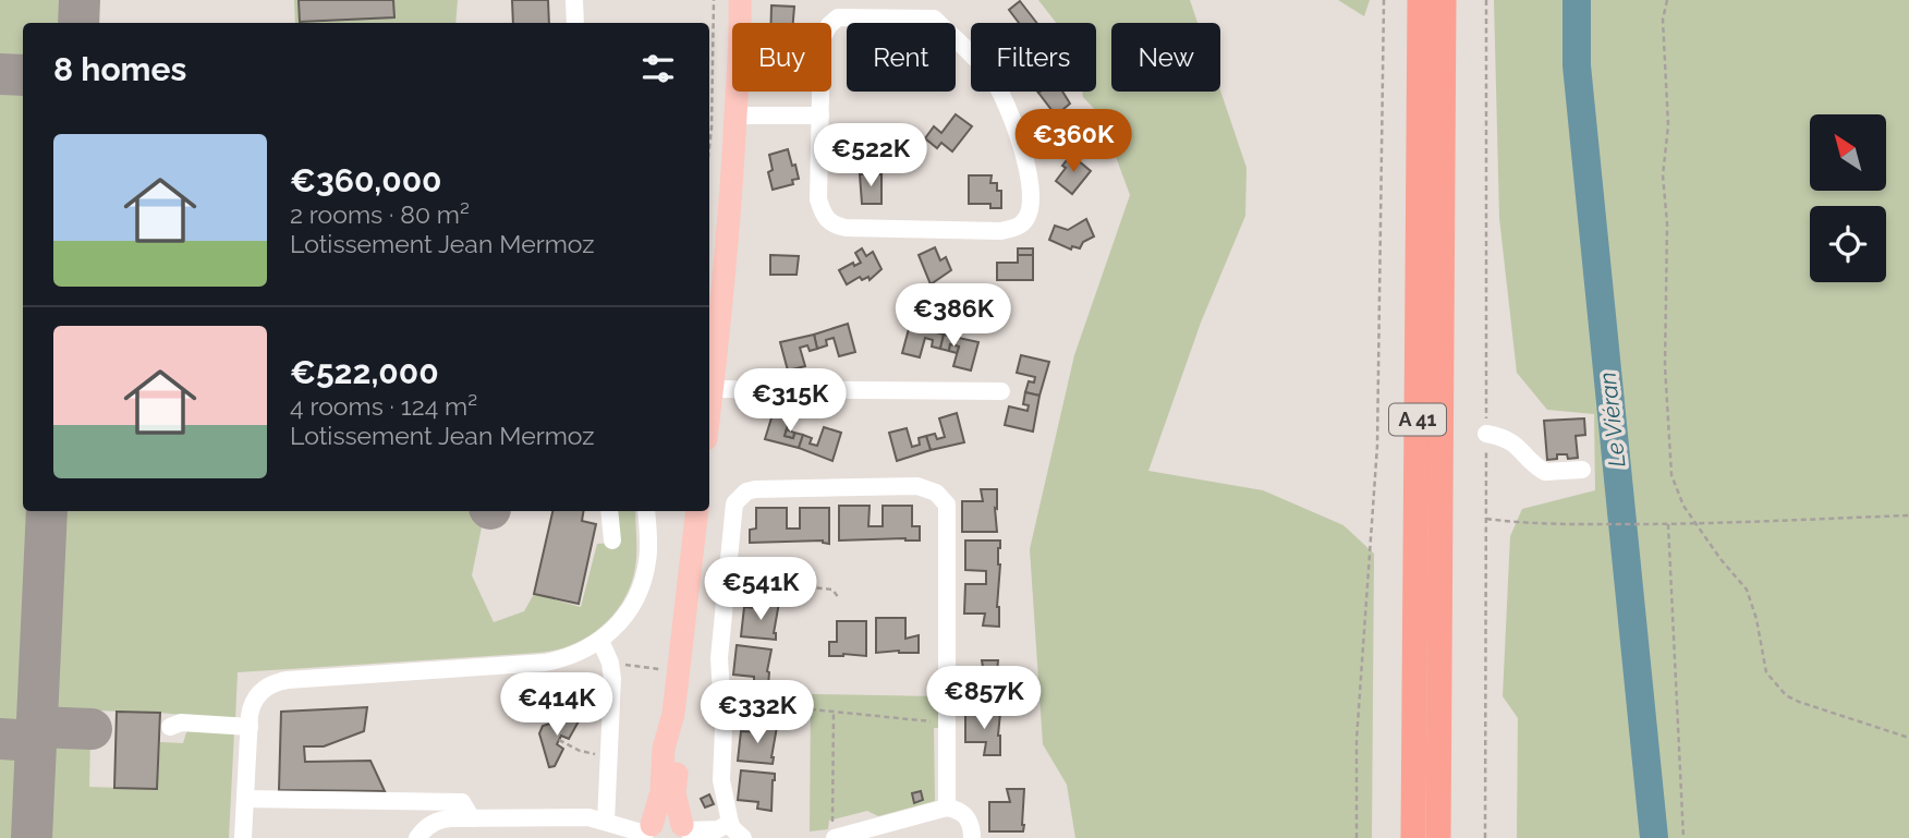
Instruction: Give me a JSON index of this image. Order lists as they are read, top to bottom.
{
  "streets": {
    "highway": ["A 41"]
  },
  "water": ["Le Viéran"],
  "north": "top left",
  "page": {
    "chip": [
      "Buy",
      "Rent",
      "Filters",
      "New"
    ],
    "heading": "8 homes",
    "price": [
      "€360K",
      "€522K",
      "€386K",
      "€315K",
      "€541K",
      "€857K",
      "€414K",
      "€332K"
    ],
    "list": [
      {
        "name": "€360,000",
        "note": "2 rooms · 80 m² · Lotissement Jean Mermoz"
      },
      {
        "name": "€522,000",
        "note": "4 rooms · 124 m² · Lotissement Jean Mermoz"
      }
    ]
  }
}
